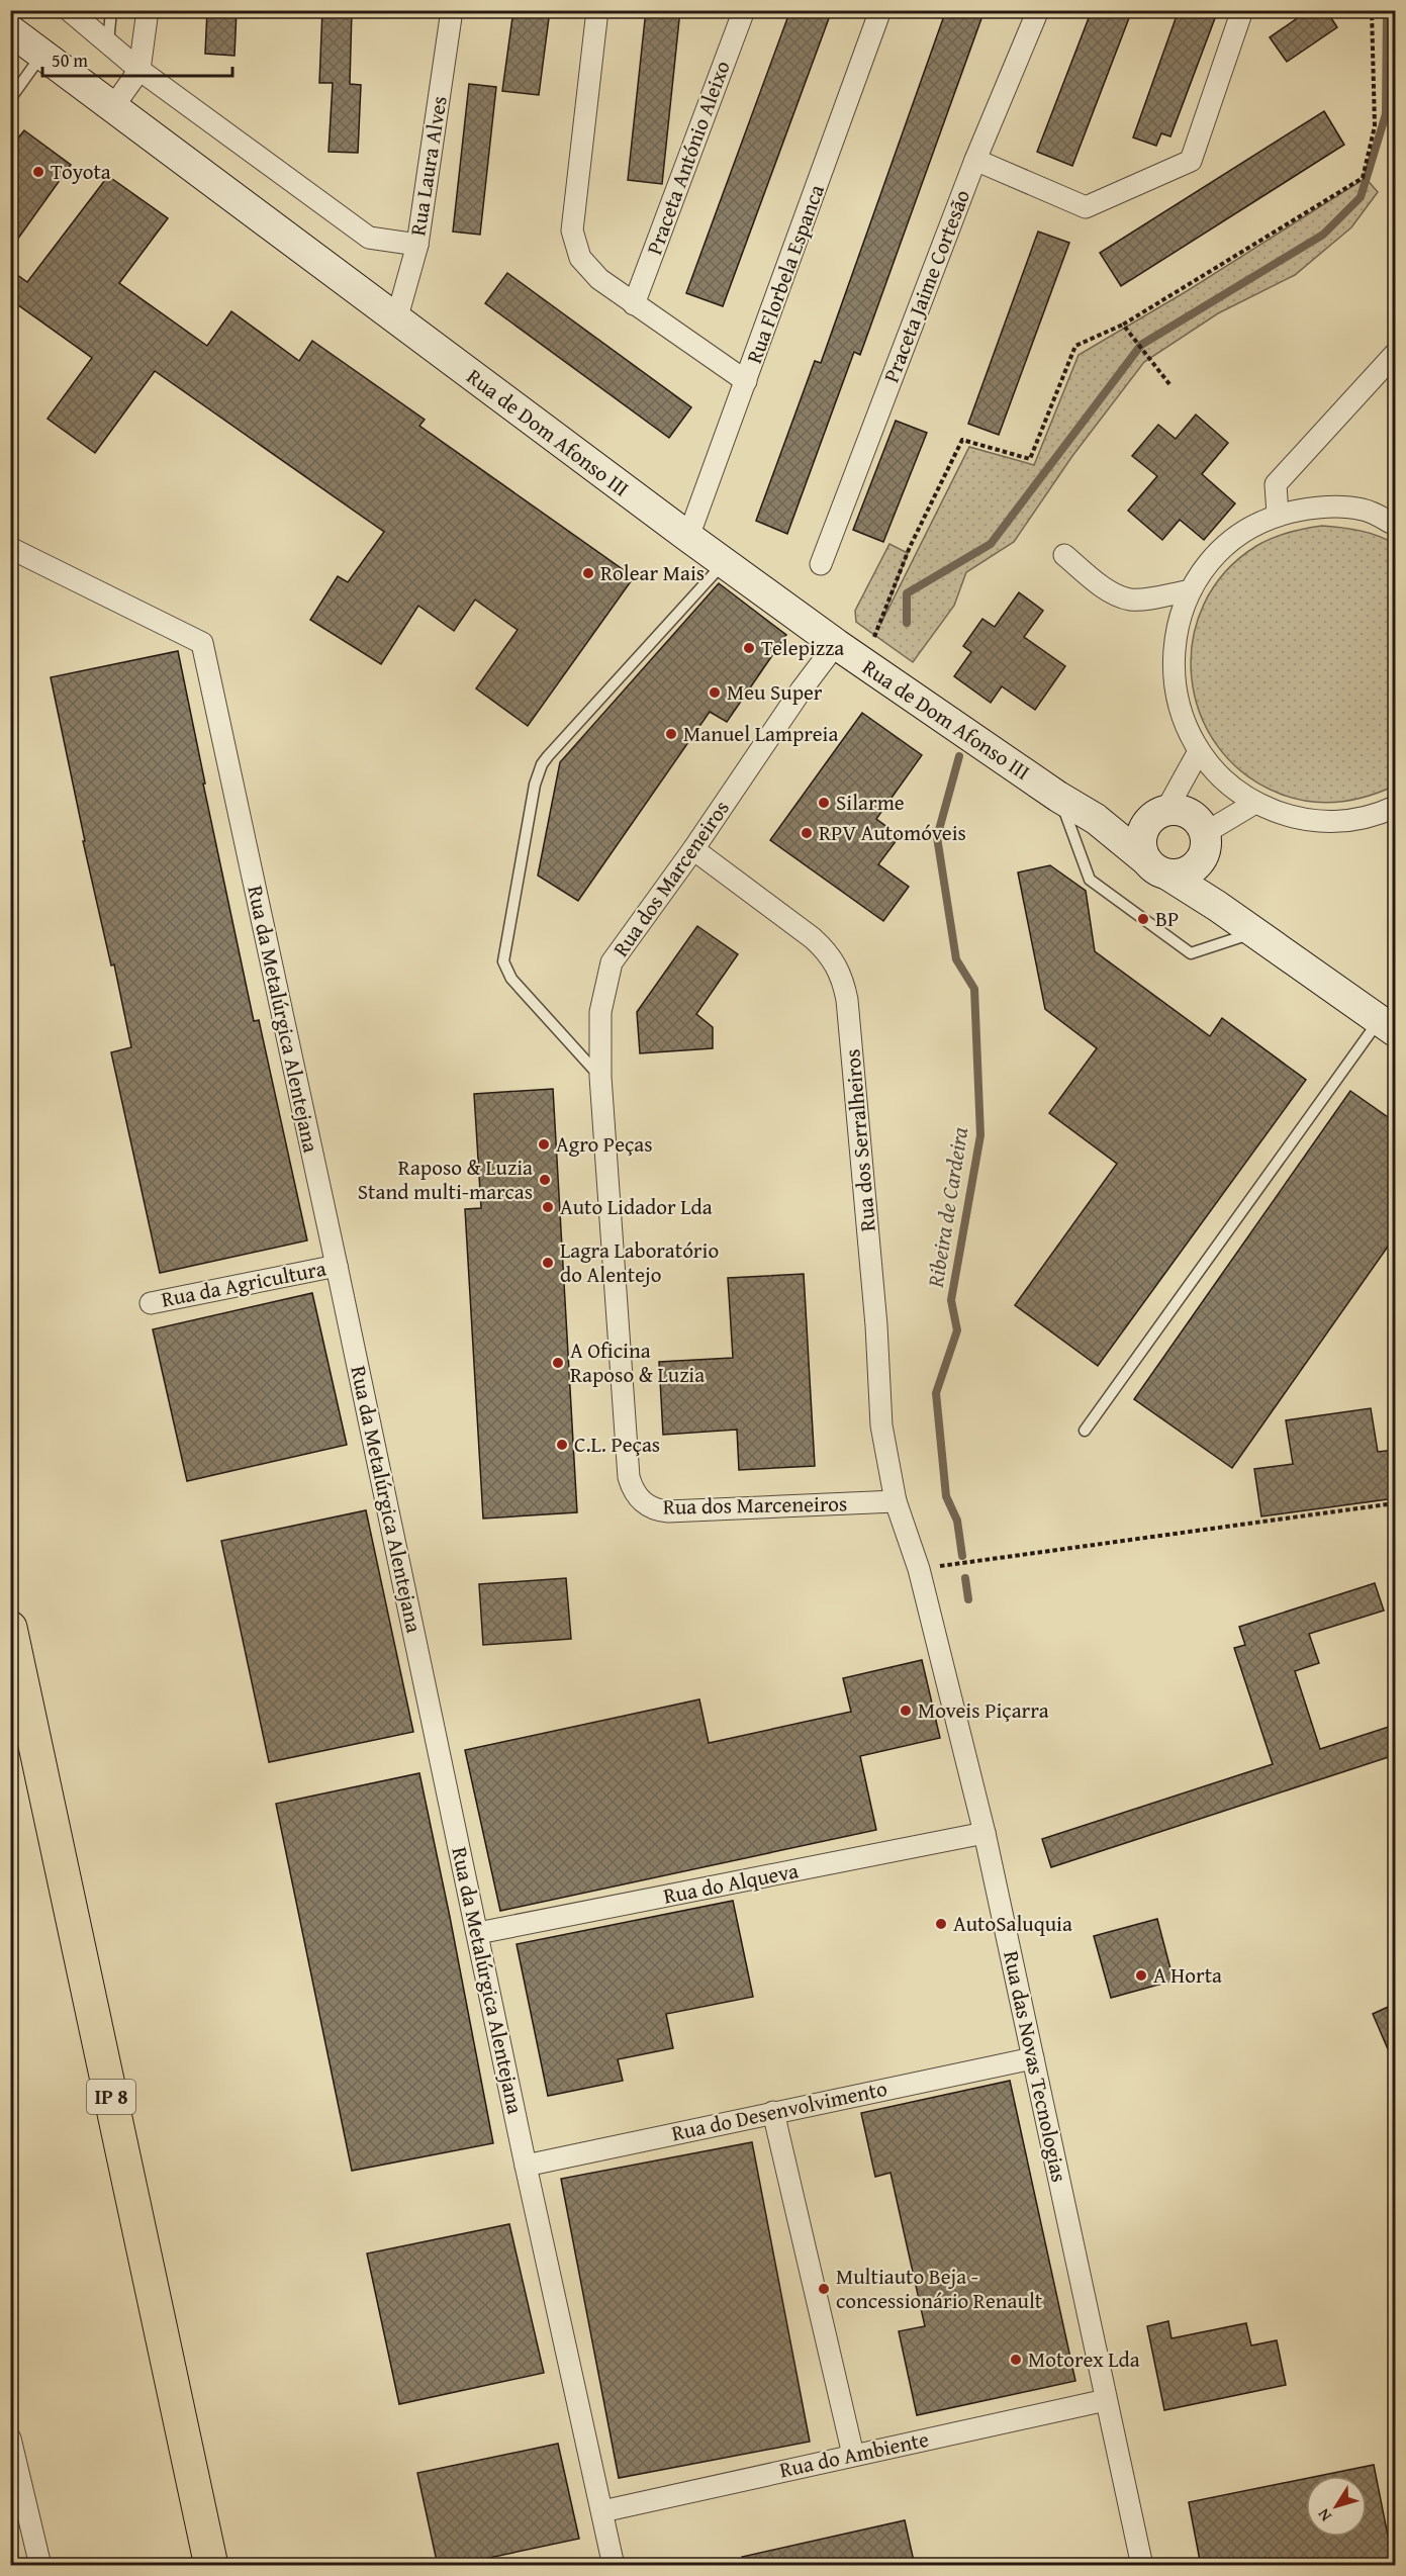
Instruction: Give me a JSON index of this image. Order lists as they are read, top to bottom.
{
  "streets": {
    "main road": ["Rua de Dom Afonso III", "IP 8"],
    "street": [
      "Praceta António Aleixo",
      "Rua Laura Alves",
      "Rua Florbela Espanca",
      "Praceta Jaime Cortesão",
      "Rua dos Marceneiros",
      "Rua da Metalúrgica Alentejana",
      "Rua dos Serralheiros",
      "Rua da Agricultura",
      "Rua do Alqueva",
      "Rua das Novas Tecnologias",
      "Rua do Desenvolvimento",
      "Rua do Ambiente"
    ]
  },
  "crossings": [
    ["Rua Laura Alves", "Rua de Dom Afonso III"],
    ["Rua Florbela Espanca", "Rua de Dom Afonso III"],
    ["Rua de Dom Afonso III", "Rua dos Marceneiros"],
    ["Rua dos Marceneiros", "Rua dos Serralheiros"],
    ["Rua dos Marceneiros", "Rua das Novas Tecnologias"],
    ["Rua da Metalúrgica Alentejana", "Rua da Agricultura"],
    ["Rua da Metalúrgica Alentejana", "Rua do Alqueva"],
    ["Rua da Metalúrgica Alentejana", "Rua do Desenvolvimento"],
    ["Rua da Metalúrgica Alentejana", "Rua do Ambiente"],
    ["Rua dos Serralheiros", "Rua das Novas Tecnologias"],
    ["Rua do Alqueva", "Rua das Novas Tecnologias"],
    ["Rua das Novas Tecnologias", "Rua do Desenvolvimento"],
    ["Rua das Novas Tecnologias", "Rua do Ambiente"]
  ],
  "water": ["Ribeira de Cardeira"],
  "places": [
    "Toyota",
    "Rolear Mais",
    "Telepizza",
    "Meu Super",
    "Manuel Lampreia",
    "Silarme",
    "RPV Automóveis",
    "BP",
    "Agro Peças",
    "Raposo & Luzia Stand multi-marcas",
    "Auto Lidador Lda",
    "Lagra Laboratório do Alentejo",
    "A Oficina Raposo & Luzia",
    "C.L. Peças",
    "Moveis Piçarra",
    "AutoSaluquia",
    "A Horta",
    "Multiauto Beja - concessionário Renault",
    "Motorex Lda"
  ],
  "scale_bar": "50 m",
  "north": "bottom left"
}
